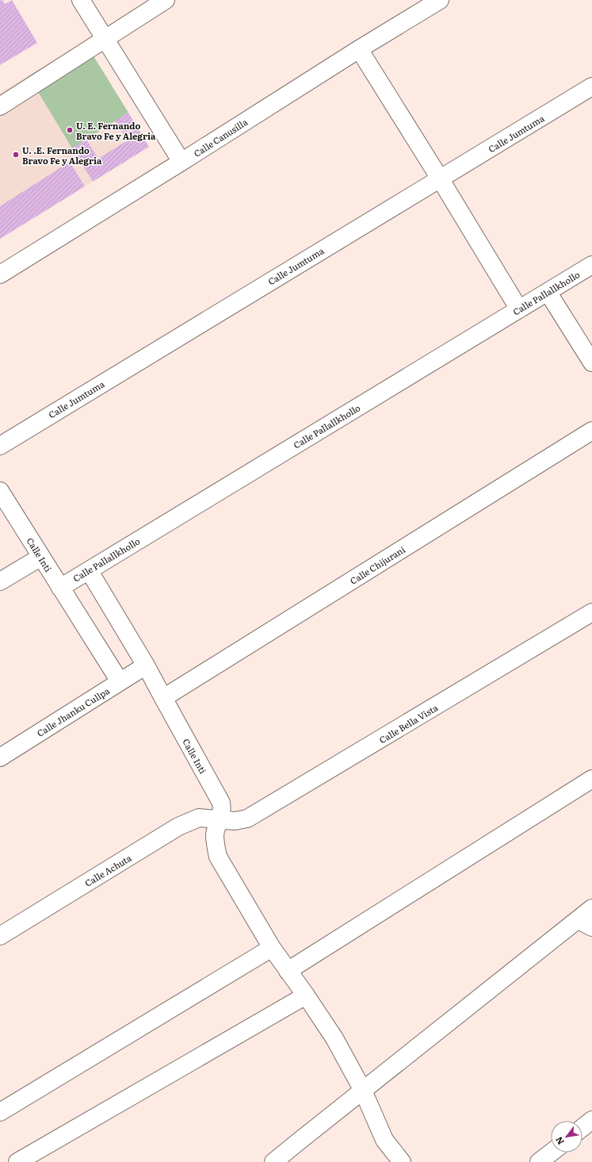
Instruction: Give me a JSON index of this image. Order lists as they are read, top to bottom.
{
  "streets": {
    "street": [
      "Calle Jumtuma",
      "Calle Canusilla",
      "Calle Pallallkhollo",
      "Calle Inti",
      "Calle Chijurani",
      "Calle Jhanku Cullpa",
      "Calle Bella Vista",
      "Calle Achuta"
    ]
  },
  "crossings": [
    ["Calle Pallallkhollo", "Calle Inti"],
    ["Calle Inti", "Calle Chijurani"],
    ["Calle Inti", "Calle Jhanku Cullpa"],
    ["Calle Inti", "Calle Bella Vista"],
    ["Calle Inti", "Calle Achuta"],
    ["Calle Bella Vista", "Calle Achuta"]
  ],
  "places": ["U. E. Fernando Bravo Fe y Alegria", "U. .E. Fernando Bravo Fe y Alegria"],
  "north": "bottom left"
}
